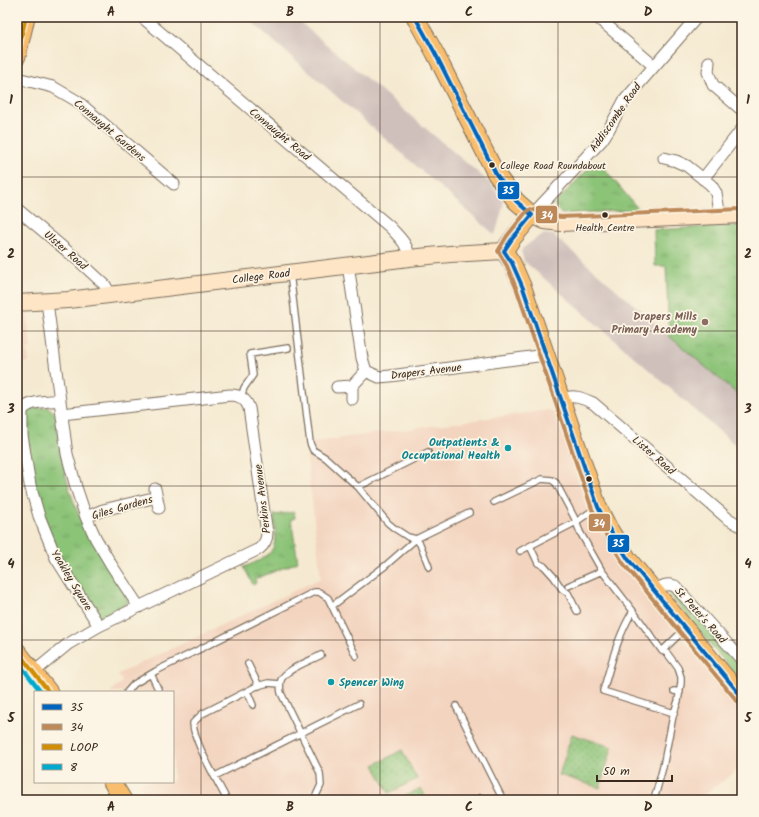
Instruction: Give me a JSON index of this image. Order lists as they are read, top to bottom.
{
  "streets": {
    "main road": ["College Road", "St Peter's Road"],
    "street": [
      "Addiscombe Road",
      "Connaught Gardens",
      "Connaught Road",
      "Ulster Road",
      "Drapers Avenue",
      "Lister Road",
      "Perkins Avenue",
      "Giles Gardens",
      "Yoakley Square"
    ]
  },
  "crossings": [
    ["Connaught Road", "College Road"],
    ["Ulster Road", "College Road"],
    ["College Road", "St Peter's Road"],
    ["Drapers Avenue", "St Peter's Road"],
    ["Lister Road", "St Peter's Road"],
    ["Perkins Avenue", "Yoakley Square"]
  ],
  "places": [
    "College Road Roundabout",
    "Health Centre",
    "Drapers Mills Primary Academy",
    "Outpatients & Occupational Health",
    "Spencer Wing"
  ],
  "lines": [
    "transit line 35",
    "transit line LOOP",
    "transit line 34",
    "transit line 8"
  ],
  "legend": [
    "35",
    "34",
    "LOOP",
    "8"
  ],
  "scale_bar": "50 m",
  "grid": {
    "columns": [
      "A",
      "B",
      "C",
      "D"
    ],
    "rows": [
      "1",
      "2",
      "3",
      "4",
      "5"
    ]
  }
}
